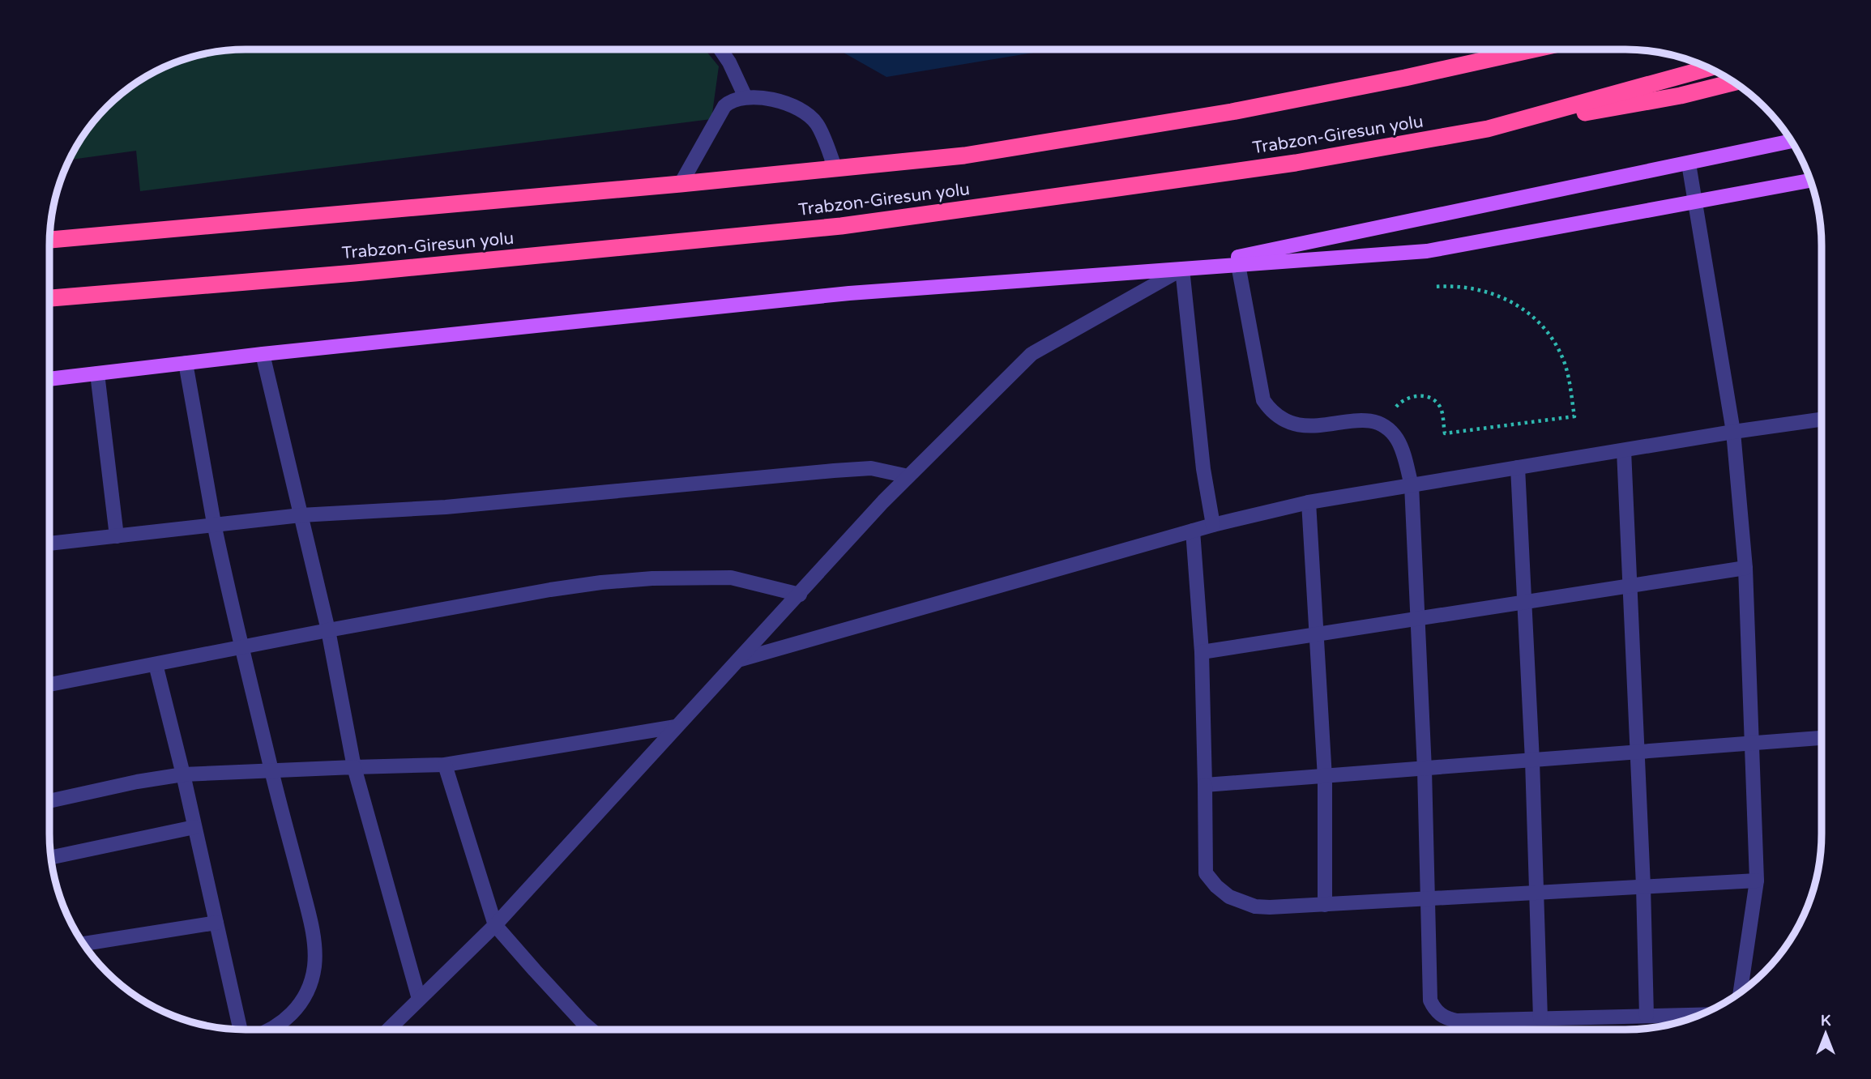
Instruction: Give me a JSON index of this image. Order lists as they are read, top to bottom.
{
  "streets": {
    "highway": ["Trabzon-Giresun yolu"]
  },
  "north": "top"
}
